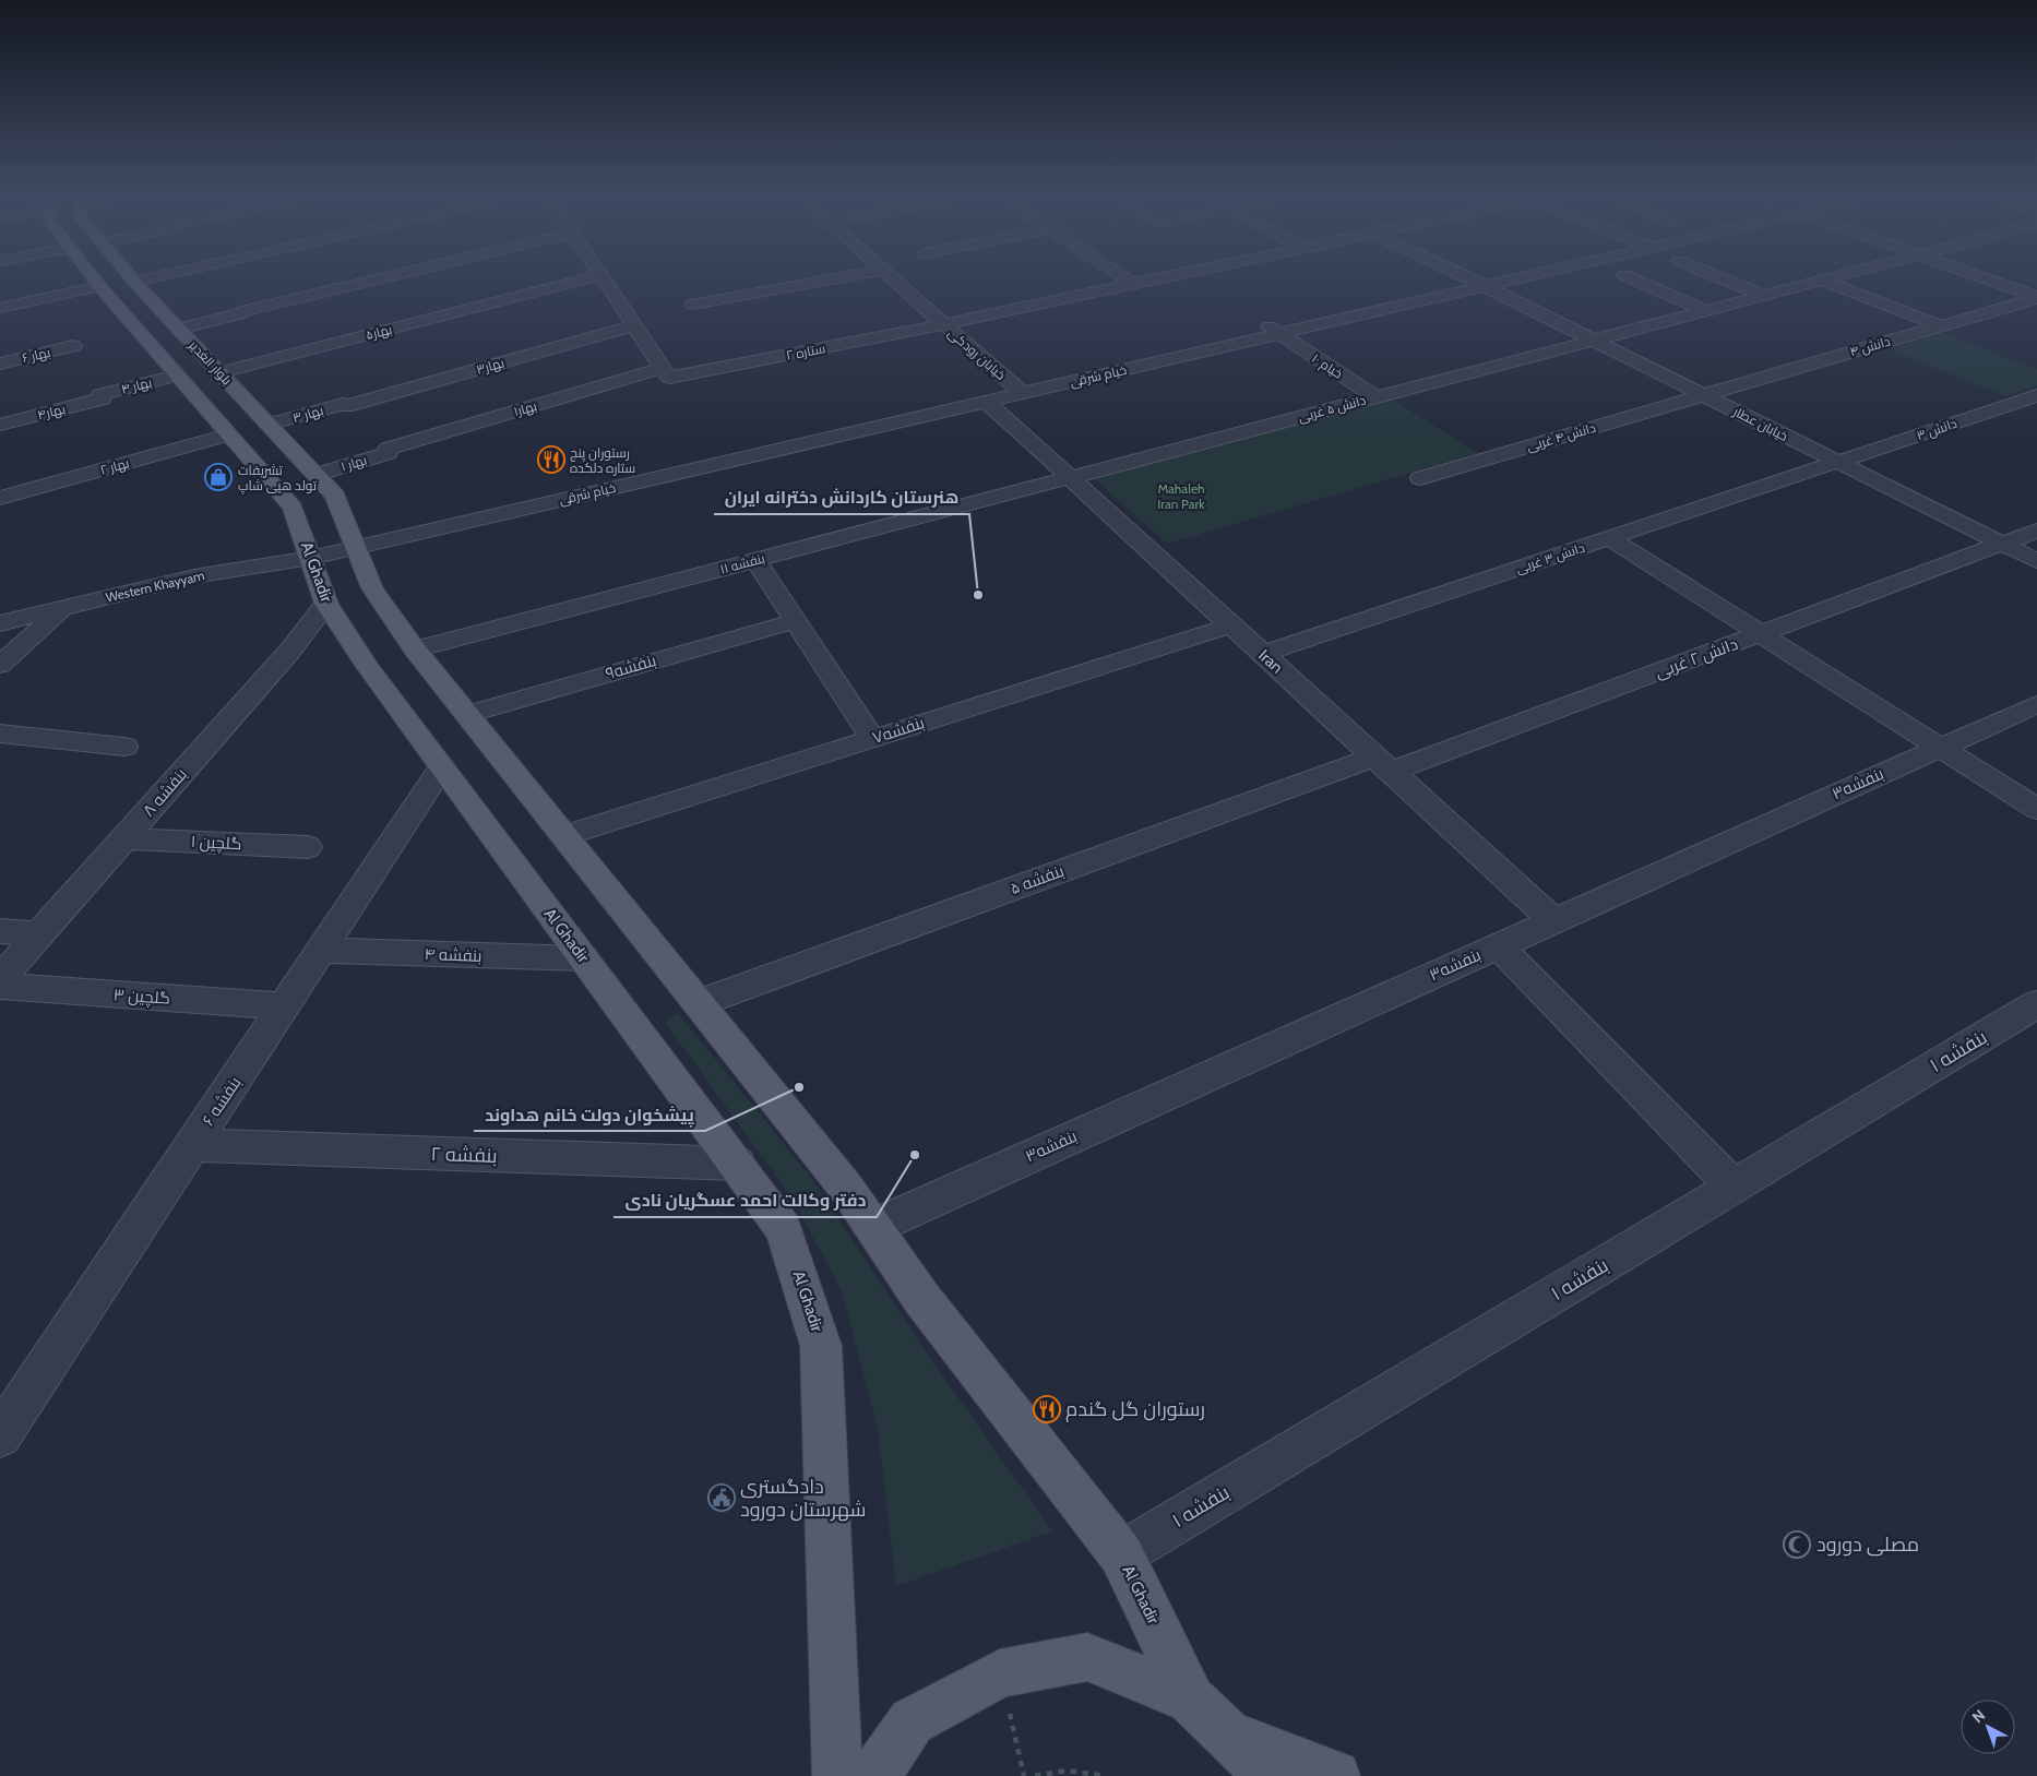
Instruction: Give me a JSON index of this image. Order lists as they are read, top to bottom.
{
  "streets": {
    "main road": ["بلوار الغدیر", "Al Ghadir"],
    "street": [
      "بهار۵",
      "دانش ۴",
      "ستاره ۲",
      "خیابان رودکی",
      "بهار ۶",
      "بهار۳",
      "خیام ۱۰",
      "خیام شرقی",
      "بهار ۴",
      "بهار۱",
      "دانش ۵ غربی",
      "بهار۴",
      "بهار ۳",
      "خیابان عطار",
      "دانش ۳",
      "دانش ۴ غربی",
      "بهار ۱",
      "بهار ۲",
      "دانش ۳ غربی",
      "بنفشه ۱۱",
      "Western Khayyam",
      "دانش ۲ غربی",
      "Iran",
      "بنفشه۹",
      "بنفشه۷",
      "بنفشه۳",
      "بنفشه ۸",
      "گلچین ۱",
      "بنفشه ۵",
      "بنفشه ۴",
      "گلچین ۳",
      "بنفشه ۱",
      "بنفشه ۶",
      "بنفشه ۲"
    ]
  },
  "crossings": [
    ["بهار۵", "بلوار الغدیر"],
    ["دانش ۴", "خیابان عطار"],
    ["دانش ۴", "دانش ۴ غربی"],
    ["ستاره ۲", "خیابان رودکی"],
    ["ستاره ۲", "بهار۱"],
    ["خیابان رودکی", "خیام شرقی"],
    ["بلوار الغدیر", "خیام شرقی"],
    ["بلوار الغدیر", "بهار ۳"],
    ["بلوار الغدیر", "بهار ۱"],
    ["بلوار الغدیر", "Al Ghadir"],
    ["بهار۳", "بهار ۳"],
    ["خیام ۱۰", "خیام شرقی"],
    ["خیام ۱۰", "دانش ۵ غربی"],
    ["خیام شرقی", "خیابان عطار"],
    ["خیام شرقی", "Al Ghadir"],
    ["خیام شرقی", "Iran"],
    ["بهار ۴", "بهار۴"],
    ["بهار ۴", "Al Ghadir"],
    ["بهار۱", "بهار ۱"],
    ["دانش ۵ غربی", "خیابان عطار"],
    ["دانش ۵ غربی", "بنفشه ۱۱"],
    ["دانش ۵ غربی", "Iran"],
    ["خیابان عطار", "دانش ۳"],
    ["خیابان عطار", "دانش ۴ غربی"],
    ["خیابان عطار", "دانش ۳ غربی"],
    ["خیابان عطار", "دانش ۲ غربی"],
    ["دانش ۳", "دانش ۳ غربی"],
    ["بهار ۲", "Al Ghadir"],
    ["دانش ۳ غربی", "Iran"],
    ["بنفشه ۱۱", "Al Ghadir"],
    ["بنفشه ۱۱", "Iran"],
    ["Al Ghadir", "Western Khayyam"],
    ["Al Ghadir", "بنفشه۹"],
    ["Al Ghadir", "بنفشه۷"],
    ["Al Ghadir", "بنفشه۳"],
    ["Al Ghadir", "بنفشه ۸"],
    ["Al Ghadir", "بنفشه ۵"],
    ["Al Ghadir", "بنفشه ۴"],
    ["Al Ghadir", "بنفشه ۱"],
    ["Al Ghadir", "بنفشه ۶"],
    ["Al Ghadir", "بنفشه ۲"],
    ["دانش ۲ غربی", "Iran"],
    ["دانش ۲ غربی", "بنفشه ۵"],
    ["Iran", "بنفشه۷"],
    ["Iran", "بنفشه۳"],
    ["Iran", "بنفشه ۵"],
    ["بنفشه ۸", "گلچین ۱"],
    ["بنفشه ۴", "بنفشه ۶"],
    ["گلچین ۳", "بنفشه ۶"],
    ["بنفشه ۶", "بنفشه ۲"]
  ],
  "parks": ["Mahaleh Iran Park"],
  "places": {
    "restaurant": ["رستوران پنج ستاره دلکده", "رستوران گل گندم"],
    "shop": ["تشریفات تولد هپی شاپ"],
    "other": ["هنرستان کاردانش دخترانه ایران", "پیشخوان دولت خانم هداوند", "دفتر وکالت احمد عسگریان نادی"],
    "public building": ["دادگستری شهرستان دورود"],
    "mosque": ["مصلی دورود"]
  },
  "north": "top left"
}
